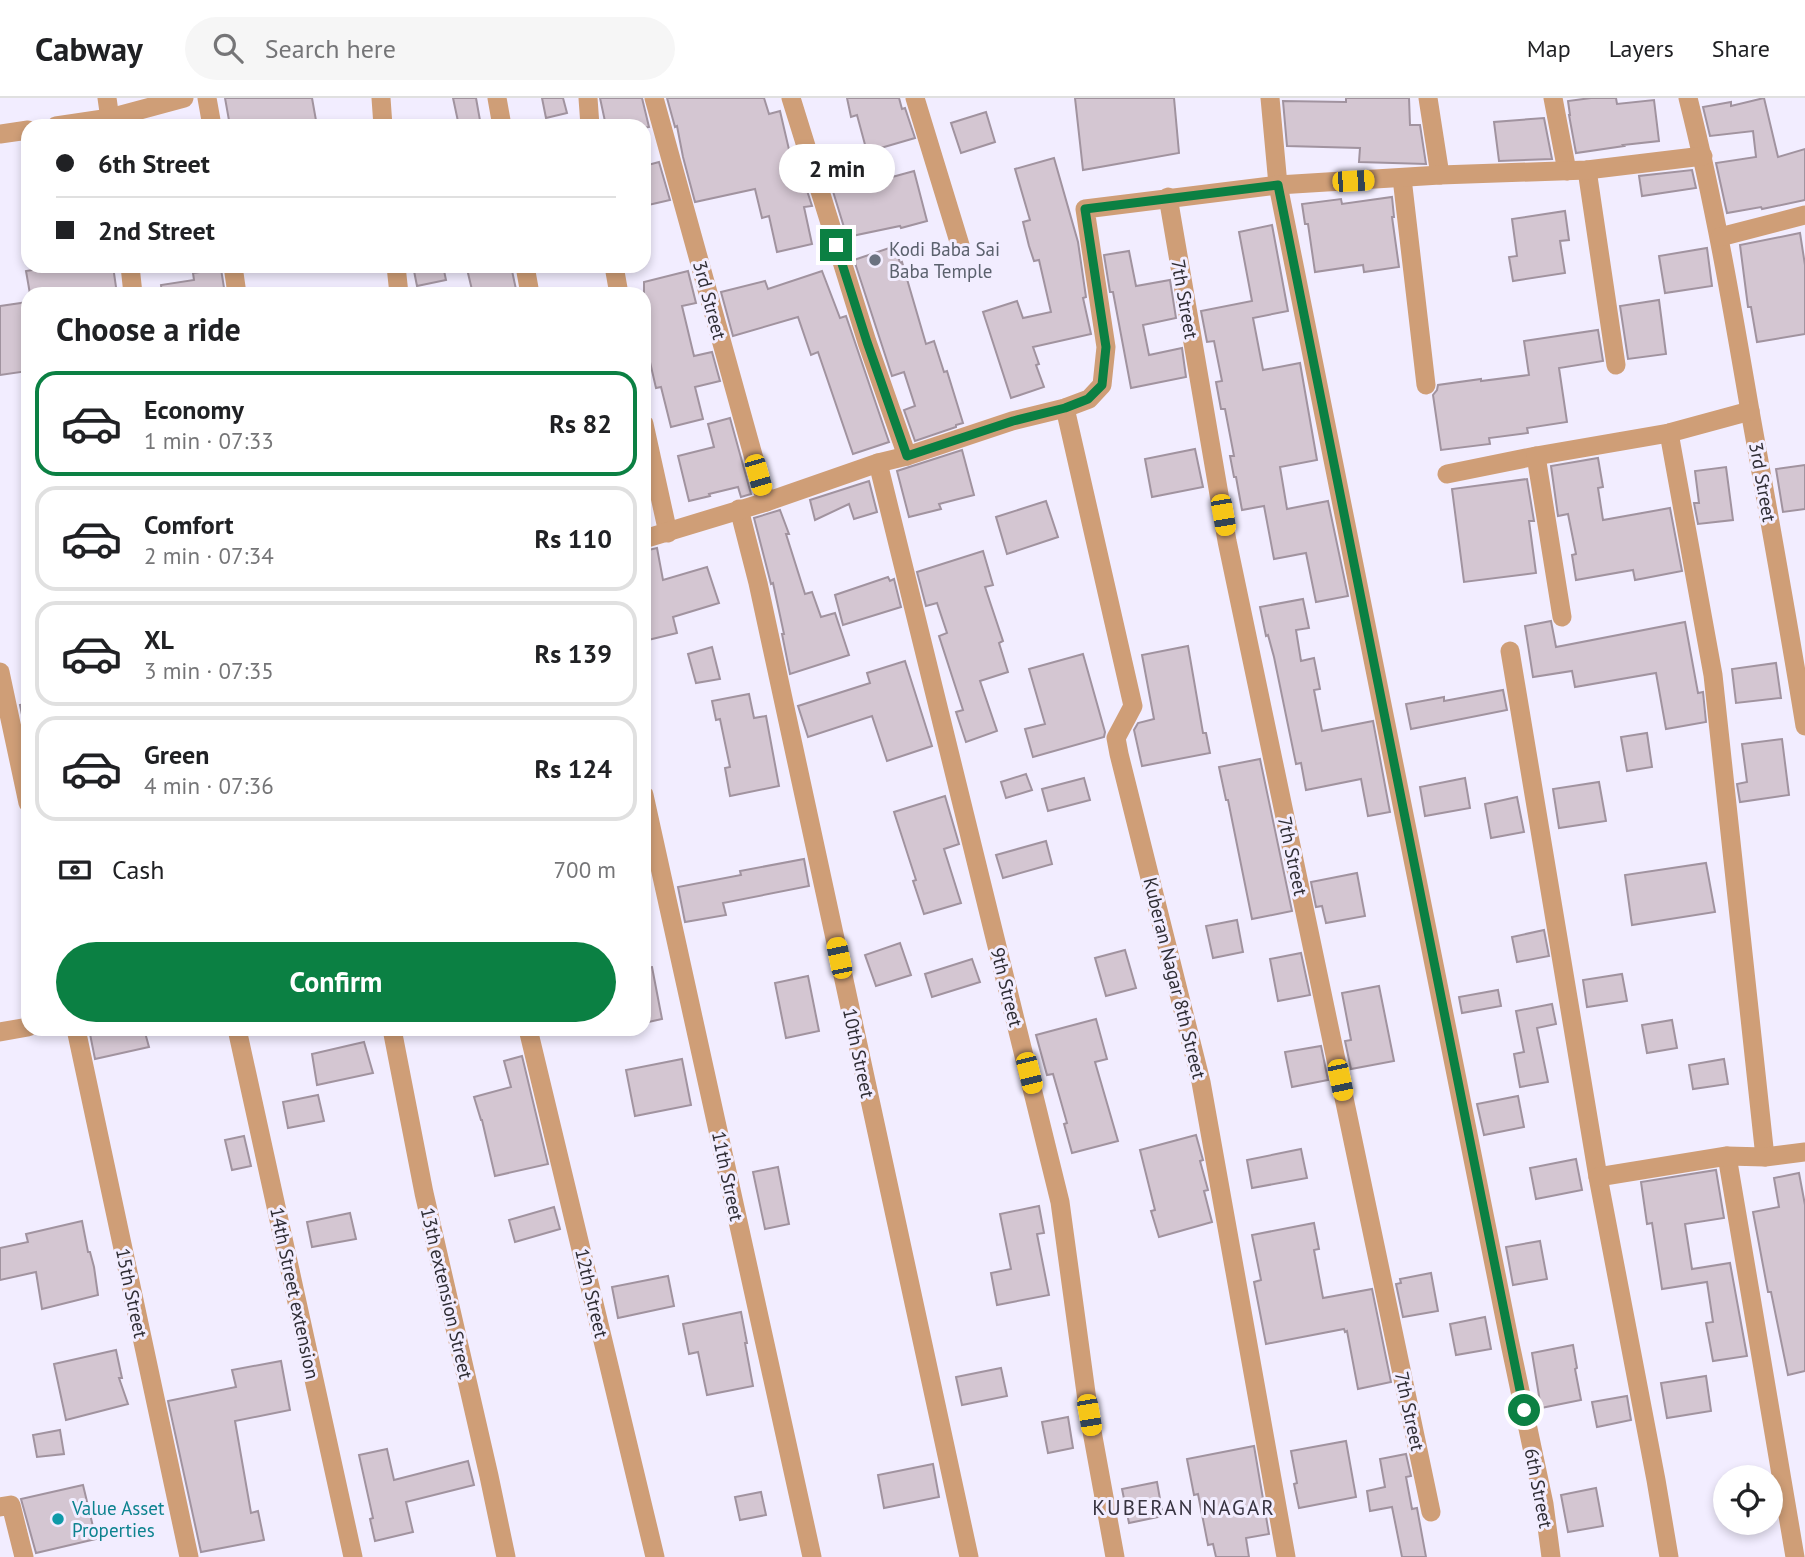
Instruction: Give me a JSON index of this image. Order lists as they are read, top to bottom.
{
  "streets": {
    "street": [
      "7th Street",
      "3rd Street",
      "Kuberan Nagar 8th Street",
      "9th Street",
      "10th Street",
      "11th Street",
      "15th Street",
      "14th Street extension",
      "13th extension Street",
      "12th Street",
      "6th Street"
    ]
  },
  "districts": ["KUBERAN NAGAR"],
  "places": ["Kodi Baba Sai Baba Temple", "Value Asset Properties"],
  "page": {
    "header": "Cabway",
    "search": "Search here",
    "nav": ["Map", "Layers", "Share"],
    "banner": ["6th Street", "2nd Street"],
    "bubble": "2 min",
    "heading": "Choose a ride",
    "list": [
      {
        "name": "Economy",
        "note": "1 min · 07:33",
        "value": "Rs 82"
      },
      {
        "name": "Comfort",
        "note": "2 min · 07:34",
        "value": "Rs 110"
      },
      {
        "name": "XL",
        "note": "3 min · 07:35",
        "value": "Rs 139"
      },
      {
        "name": "Green",
        "note": "4 min · 07:36",
        "value": "Rs 124"
      }
    ],
    "pay": ["Cash", "700 m"],
    "buttons": "Confirm"
  }
}
